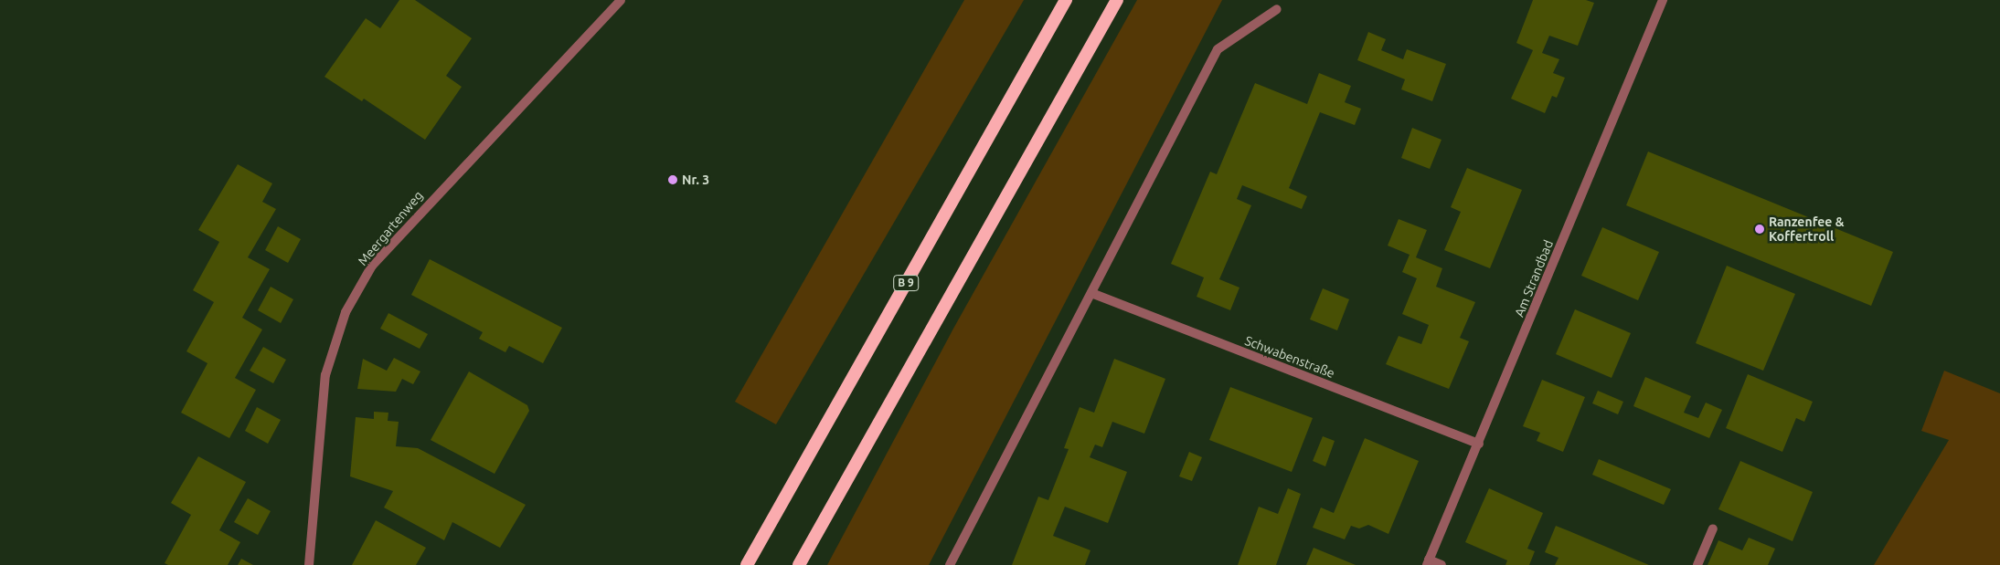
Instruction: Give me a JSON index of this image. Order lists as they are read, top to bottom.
{
  "streets": {
    "highway": ["B 9"],
    "street": ["Meergartenweg", "Am Strandbad", "Schwabenstraße"]
  },
  "crossings": [
    ["Am Strandbad", "Schwabenstraße"]
  ],
  "places": ["Nr. 3", "Ranzenfee & Koffertroll"]
}
